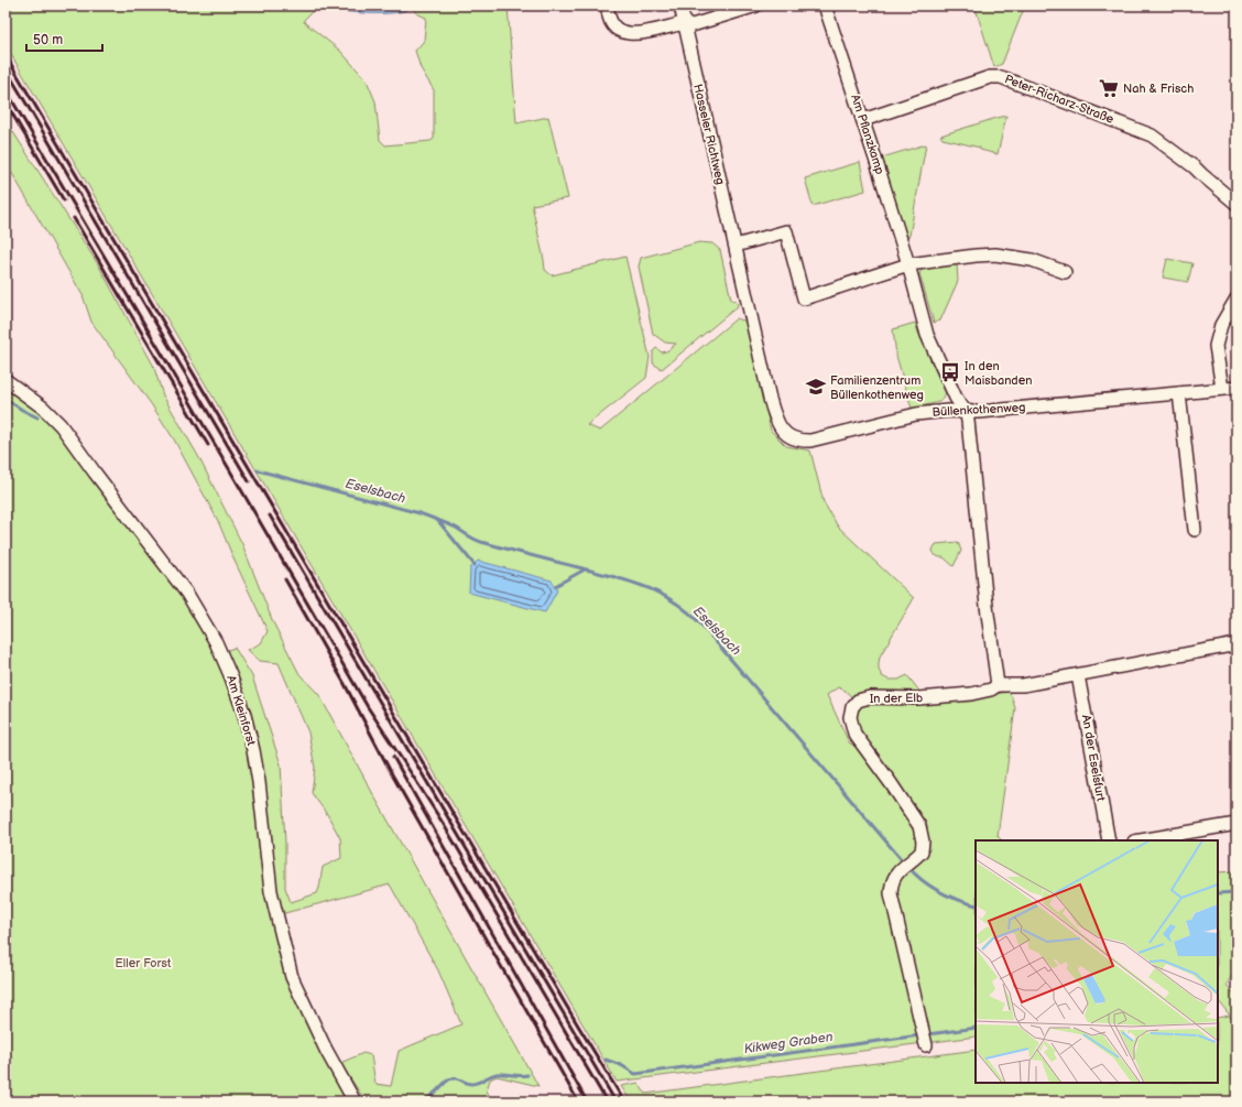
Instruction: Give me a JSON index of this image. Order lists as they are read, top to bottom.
{
  "streets": {
    "street": [
      "Peter-Richarz-Straße",
      "Hasseler Richtweg",
      "Am Pflanzkamp",
      "Büllenkothenweg",
      "In der Elb",
      "Am Kleinforst",
      "An der Eselsfurt"
    ]
  },
  "crossings": [
    ["Peter-Richarz-Straße", "Am Pflanzkamp"],
    ["Hasseler Richtweg", "Büllenkothenweg"],
    ["Am Pflanzkamp", "Büllenkothenweg"],
    ["In der Elb", "An der Eselsfurt"]
  ],
  "water": ["Eselsbach", "Kikweg Graben"],
  "parks": ["Eller Forst"],
  "places": {
    "supermarket": ["Nah & Frisch"],
    "bus stop": ["In den Maisbanden"],
    "school or university": ["Familienzentrum Büllenkothenweg"]
  },
  "scale_bar": "50 m"
}
